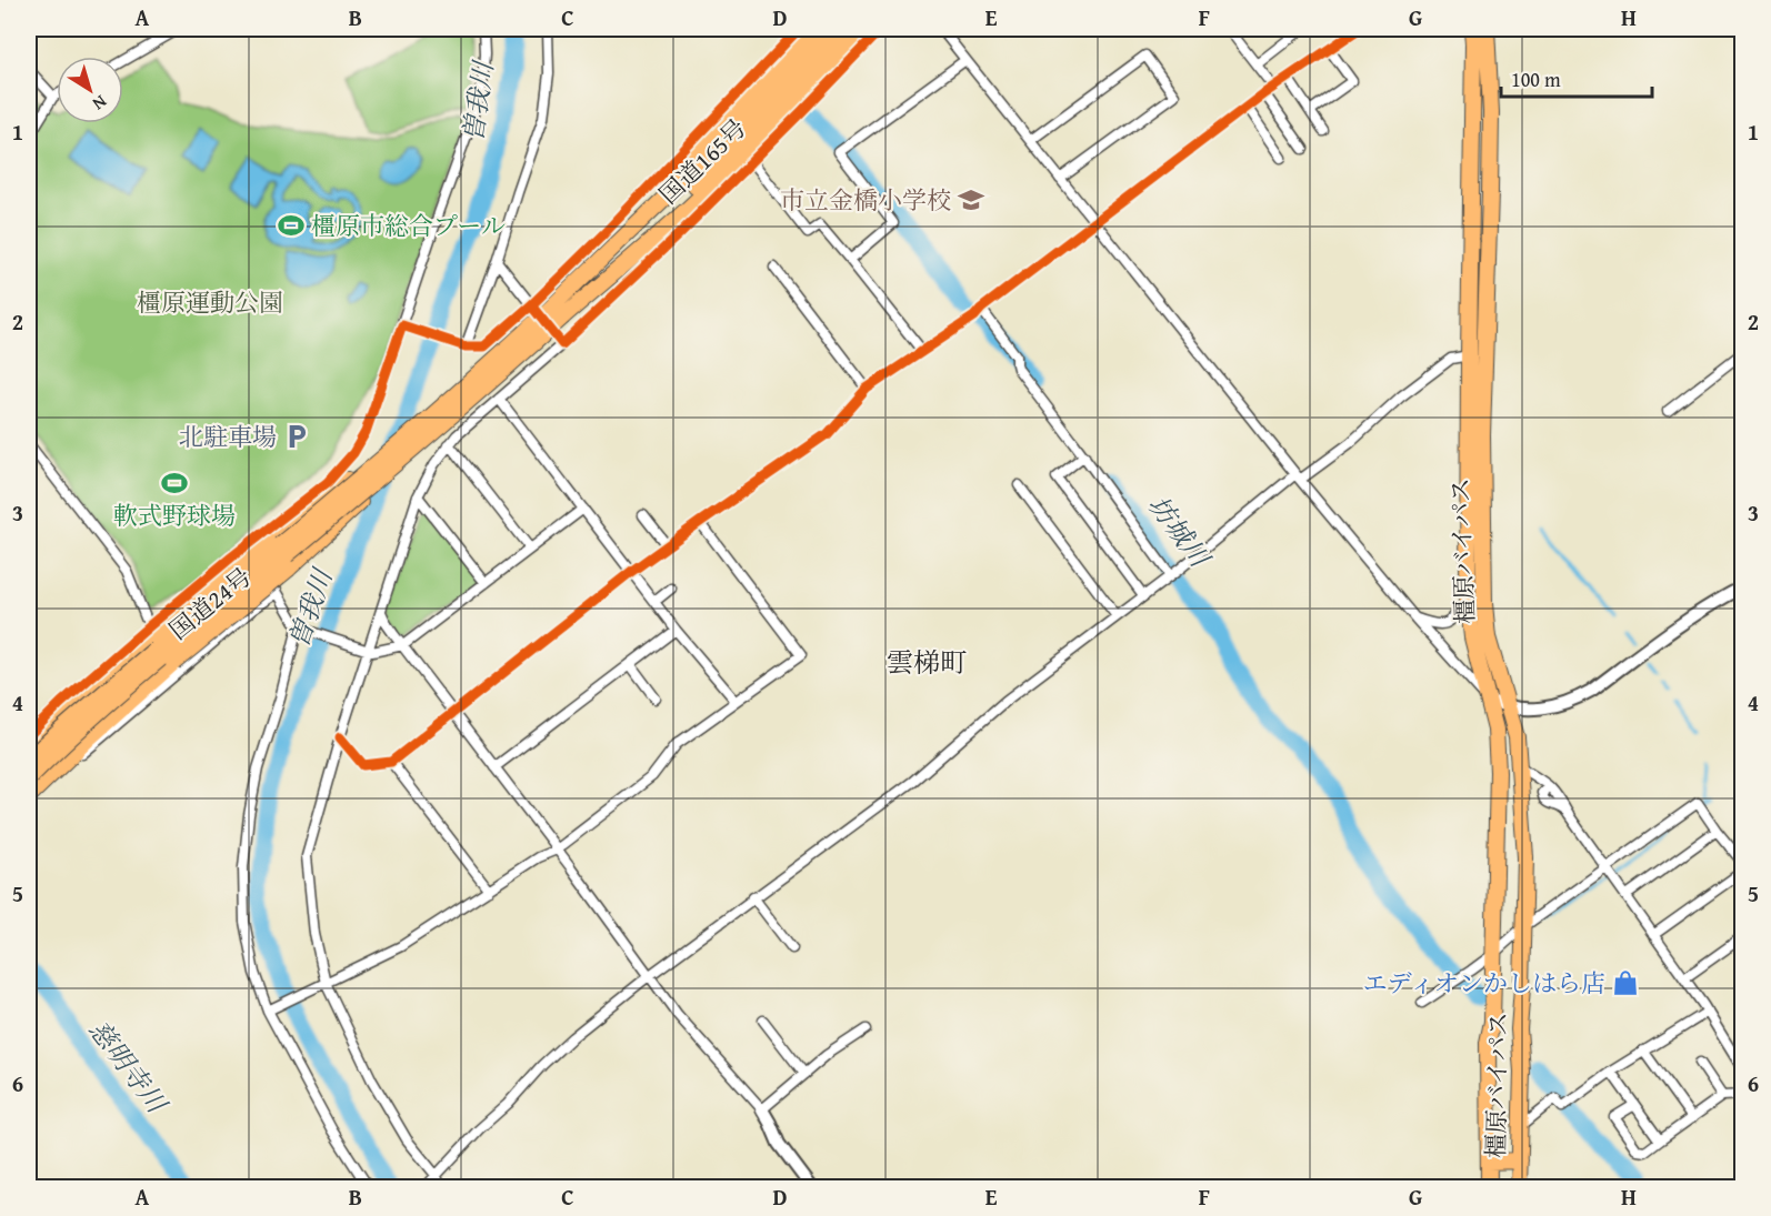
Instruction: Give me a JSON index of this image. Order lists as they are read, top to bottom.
{
  "streets": {
    "highway": ["国道165号", "橿原バイパス", "国道24号"]
  },
  "districts": ["雲梯町"],
  "water": ["曽我川", "坊城川", "慈明寺川"],
  "parks": ["橿原運動公園"],
  "places": {
    "school or university": ["市立金橋小学校"],
    "sports": ["橿原市総合プール", "軟式野球場"],
    "parking": ["北駐車場"],
    "shop": ["エディオンかしはら店"]
  },
  "scale_bar": "100 m",
  "north": "bottom right",
  "grid": {
    "columns": [
      "A",
      "B",
      "C",
      "D",
      "E",
      "F",
      "G",
      "H"
    ],
    "rows": [
      "1",
      "2",
      "3",
      "4",
      "5",
      "6"
    ]
  }
}
